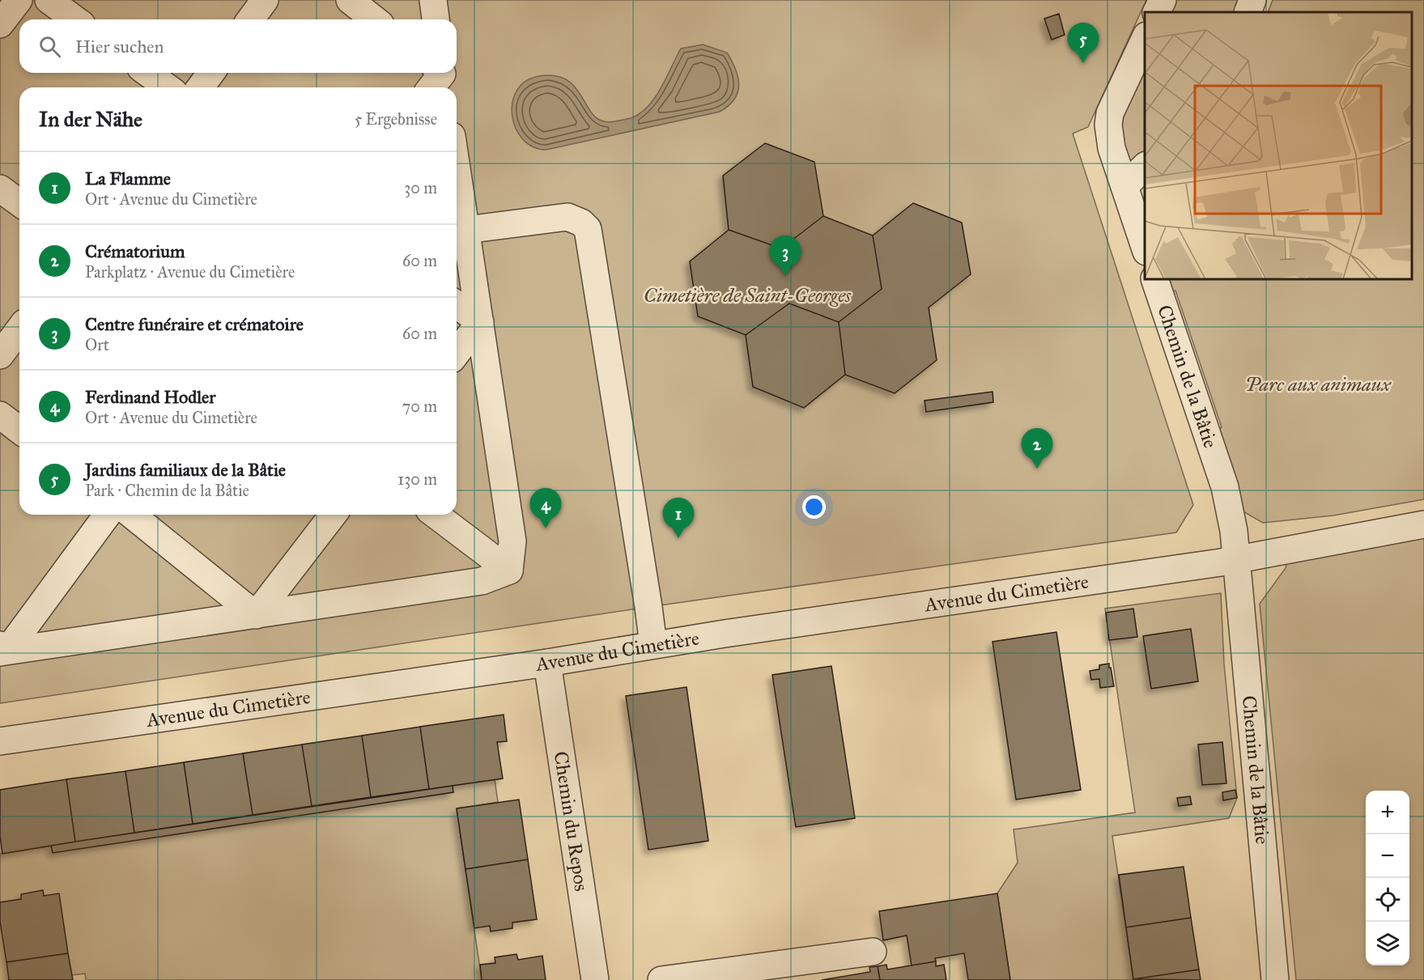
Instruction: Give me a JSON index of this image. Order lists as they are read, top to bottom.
{
  "streets": {
    "street": ["Chemin de la Bâtie", "Avenue du Cimetière", "Chemin du Repos"]
  },
  "crossings": [
    ["Chemin de la Bâtie", "Avenue du Cimetière"],
    ["Avenue du Cimetière", "Chemin du Repos"]
  ],
  "parks": ["Cimetière de Saint-Georges", "Parc aux animaux"],
  "page": {
    "search": "Hier suchen",
    "pins": [
      "5",
      "3",
      "2",
      "4",
      "1"
    ],
    "heading": ["In der Nähe", "5 Ergebnisse"],
    "list": [
      {
        "mark": "1",
        "name": "La Flamme",
        "note": "Ort · Avenue du Cimetière",
        "value": "30 m"
      },
      {
        "mark": "2",
        "name": "Crématorium",
        "note": "Parkplatz · Avenue du Cimetière",
        "value": "60 m"
      },
      {
        "mark": "3",
        "name": "Centre funéraire et crématoire",
        "note": "Ort",
        "value": "60 m"
      },
      {
        "mark": "4",
        "name": "Ferdinand Hodler",
        "note": "Ort · Avenue du Cimetière",
        "value": "70 m"
      },
      {
        "mark": "5",
        "name": "Jardins familiaux de la Bâtie",
        "note": "Park · Chemin de la Bâtie",
        "value": "130 m"
      }
    ],
    "map_buttons": ["+", "−"]
  }
}
